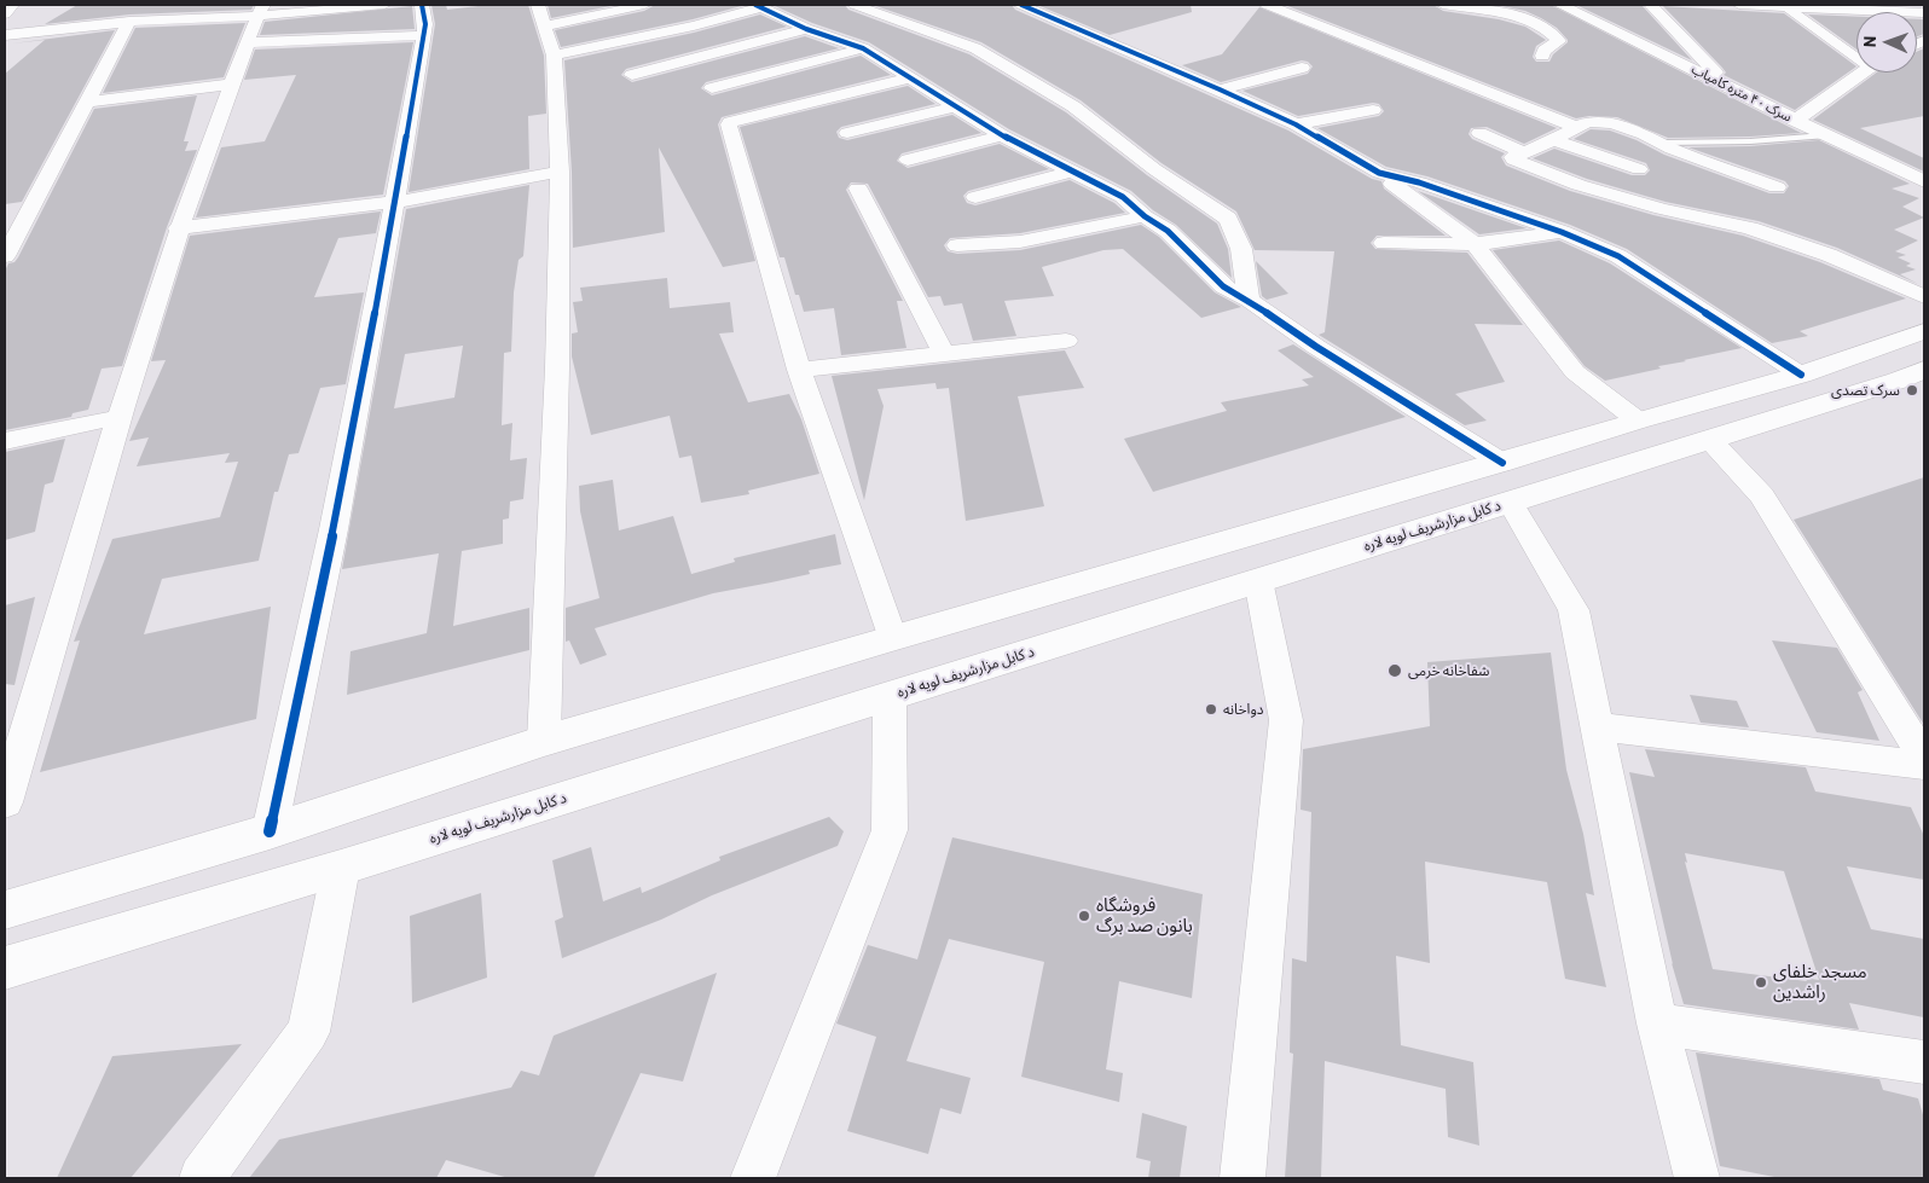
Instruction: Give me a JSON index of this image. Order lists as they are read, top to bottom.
{
  "streets": {
    "highway": ["د کابل مزارشریف لویه لاره"],
    "street": ["سرک ۴۰ متره کامیاب"]
  },
  "places": [
    "سرک تصدی",
    "شفاخانه خرمی",
    "دواخانه",
    "فروشگاه بانون صد برگ",
    "مسجد خلفای راشدین"
  ],
  "north": "left"
}
